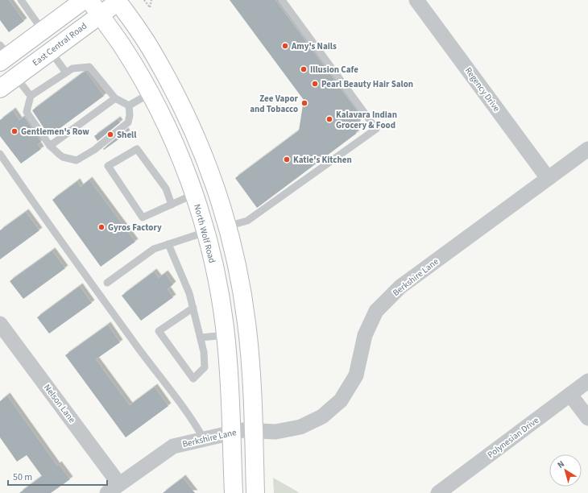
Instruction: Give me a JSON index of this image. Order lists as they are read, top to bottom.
{
  "streets": {
    "main road": ["East Central Road", "North Wolf Road"],
    "street": [
      "Regency Drive",
      "Berkshire Lane",
      "Nelson Lane",
      "Polynesian Drive"
    ]
  },
  "crossings": [
    ["East Central Road", "North Wolf Road"],
    ["Regency Drive", "Berkshire Lane"],
    ["North Wolf Road", "Berkshire Lane"],
    ["Berkshire Lane", "Nelson Lane"]
  ],
  "places": [
    "Amy's Nails",
    "Illusion Cafe",
    "Pearl Beauty Hair Salon",
    "Zee Vapor and Tobacco",
    "Kalavara Indian Grocery & Food",
    "Gentlemen's Row",
    "Shell",
    "Katie's Kitchen",
    "Gyros Factory"
  ],
  "scale_bar": "50 m",
  "north": "top left"
}
